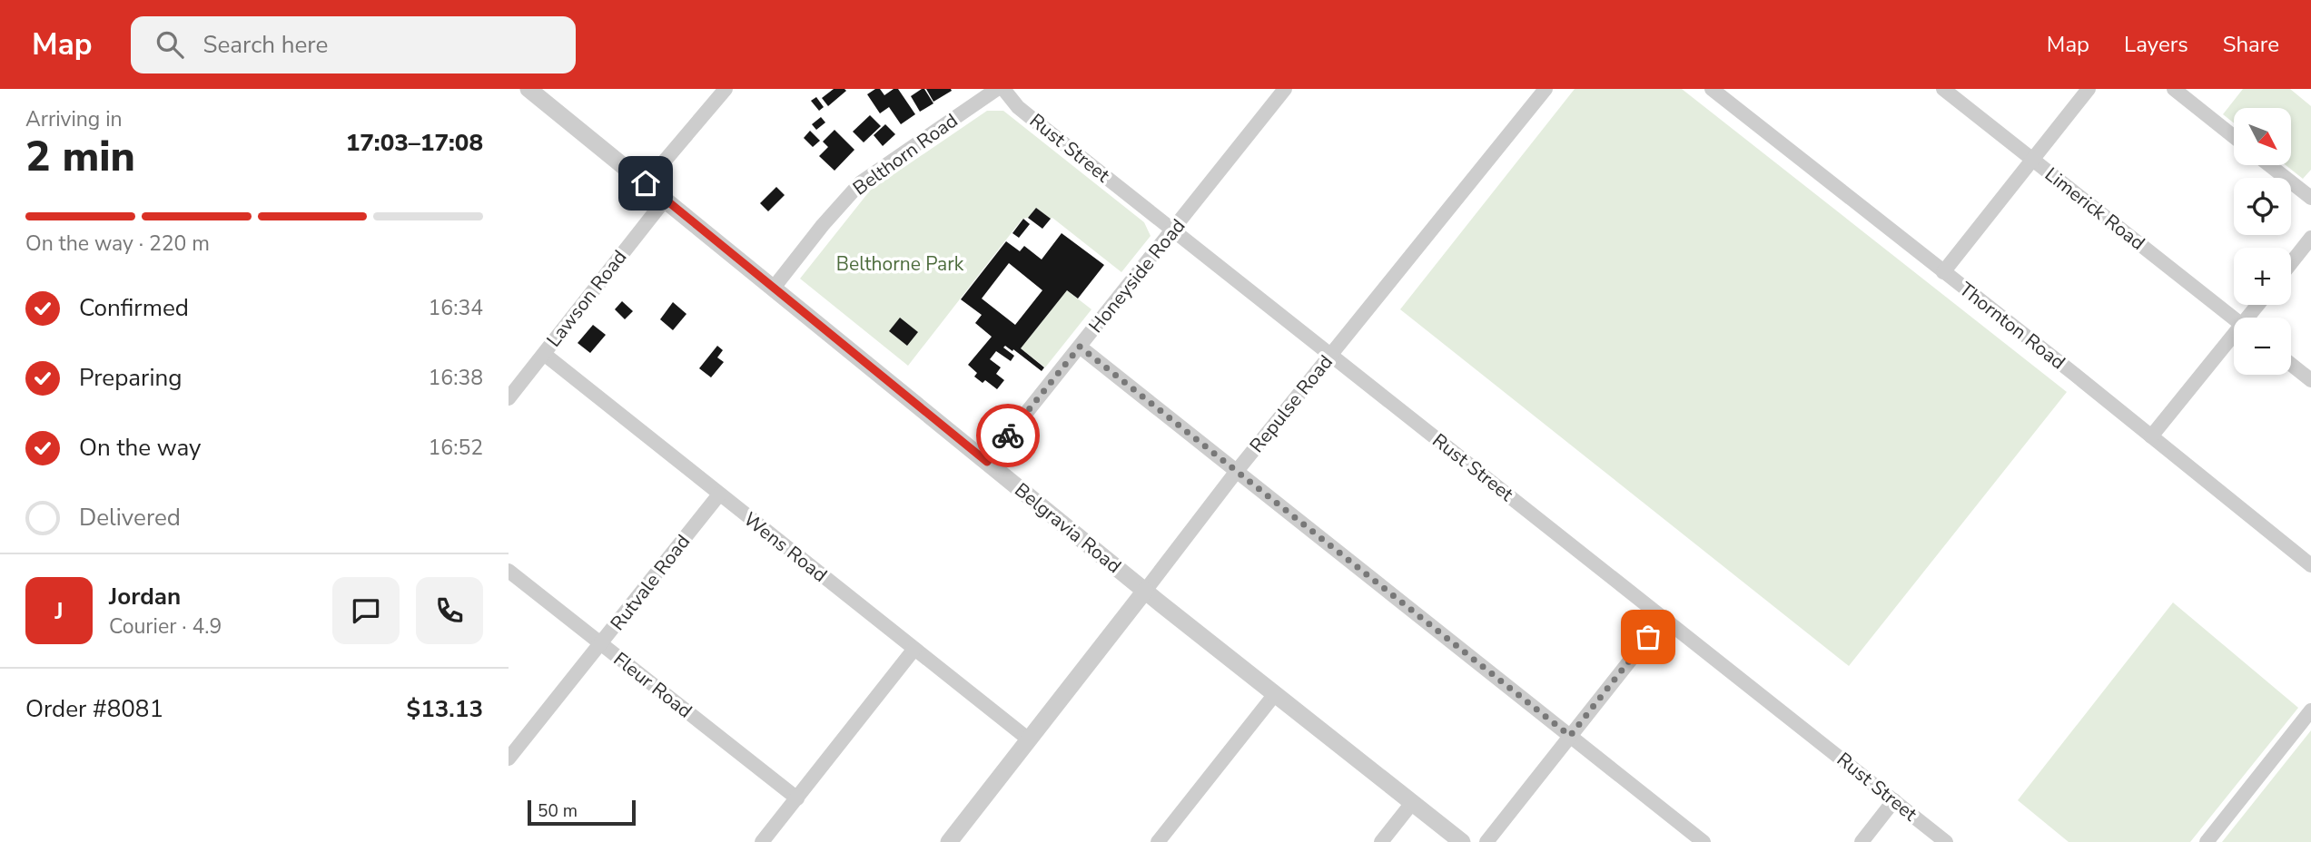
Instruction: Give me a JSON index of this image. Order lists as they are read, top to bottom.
{
  "streets": {
    "street": [
      "Rust Street",
      "Belthorn Road",
      "Limerick Road",
      "Honeyside Road",
      "Lawson Road",
      "Thornton Road",
      "Repulse Road",
      "Belgravia Road",
      "Wens Road",
      "Rutvale Road",
      "Fleur Road"
    ]
  },
  "crossings": [
    ["Rust Street", "Honeyside Road"],
    ["Rust Street", "Repulse Road"],
    ["Belthorn Road", "Belgravia Road"],
    ["Honeyside Road", "Belgravia Road"],
    ["Lawson Road", "Belgravia Road"],
    ["Lawson Road", "Wens Road"],
    ["Repulse Road", "Belgravia Road"],
    ["Repulse Road", "Wens Road"],
    ["Wens Road", "Rutvale Road"],
    ["Rutvale Road", "Fleur Road"]
  ],
  "parks": ["Belthorne Park"],
  "scale_bar": "50 m",
  "north": "bottom right",
  "page": {
    "header": "Map",
    "search": "Search here",
    "nav": ["Map", "Layers", "Share"],
    "heading": ["2 min", "Arriving in", "17:03–17:08"],
    "panel": [
      "Jordan",
      "Courier · 4.9",
      "Order #8081",
      "$13.13"
    ],
    "map_buttons": ["+", "−"],
    "bar": "On the way · 220 m",
    "list": [
      ["Confirmed", "16:34"],
      ["Preparing", "16:38"],
      ["On the way", "16:52"],
      "Delivered"
    ],
    "round": "J",
    "scale": "50 m"
  }
}
